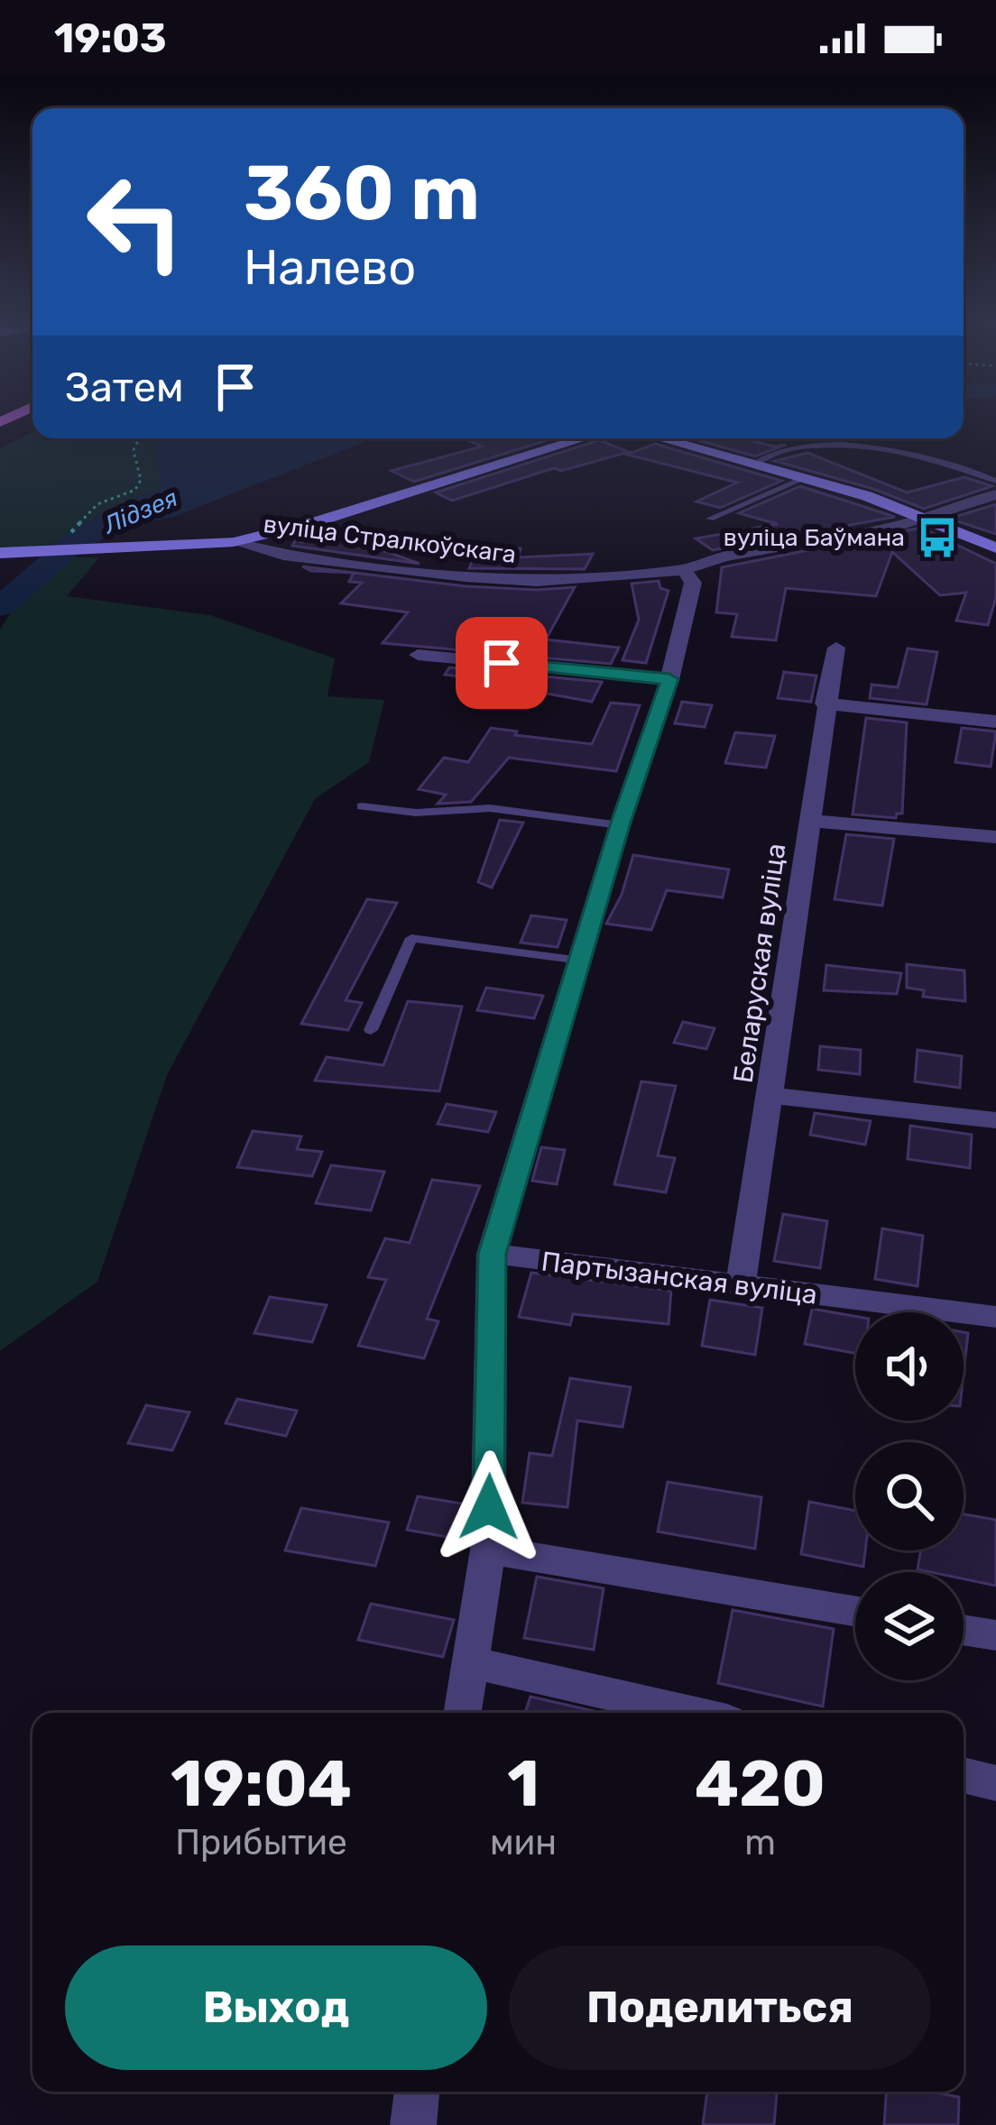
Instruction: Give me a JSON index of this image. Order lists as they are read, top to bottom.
{
  "streets": {
    "street": ["вуліца Стралкоўскага", "Беларуская вуліца", "Партызанская вуліца"]
  },
  "crossings": [
    ["Беларуская вуліца", "Партызанская вуліца"]
  ],
  "water": ["Лідзея"],
  "places": {
    "bus stop": ["вуліца Баўмана"]
  },
  "page": {
    "status": "19:03",
    "turn": ["360 m", "Налево"],
    "then": "Затем",
    "eta": [
      "19:04",
      "Прибытие",
      "1",
      "мин",
      "420",
      "m"
    ],
    "buttons": ["Выход", "Поделиться"]
  }
}
